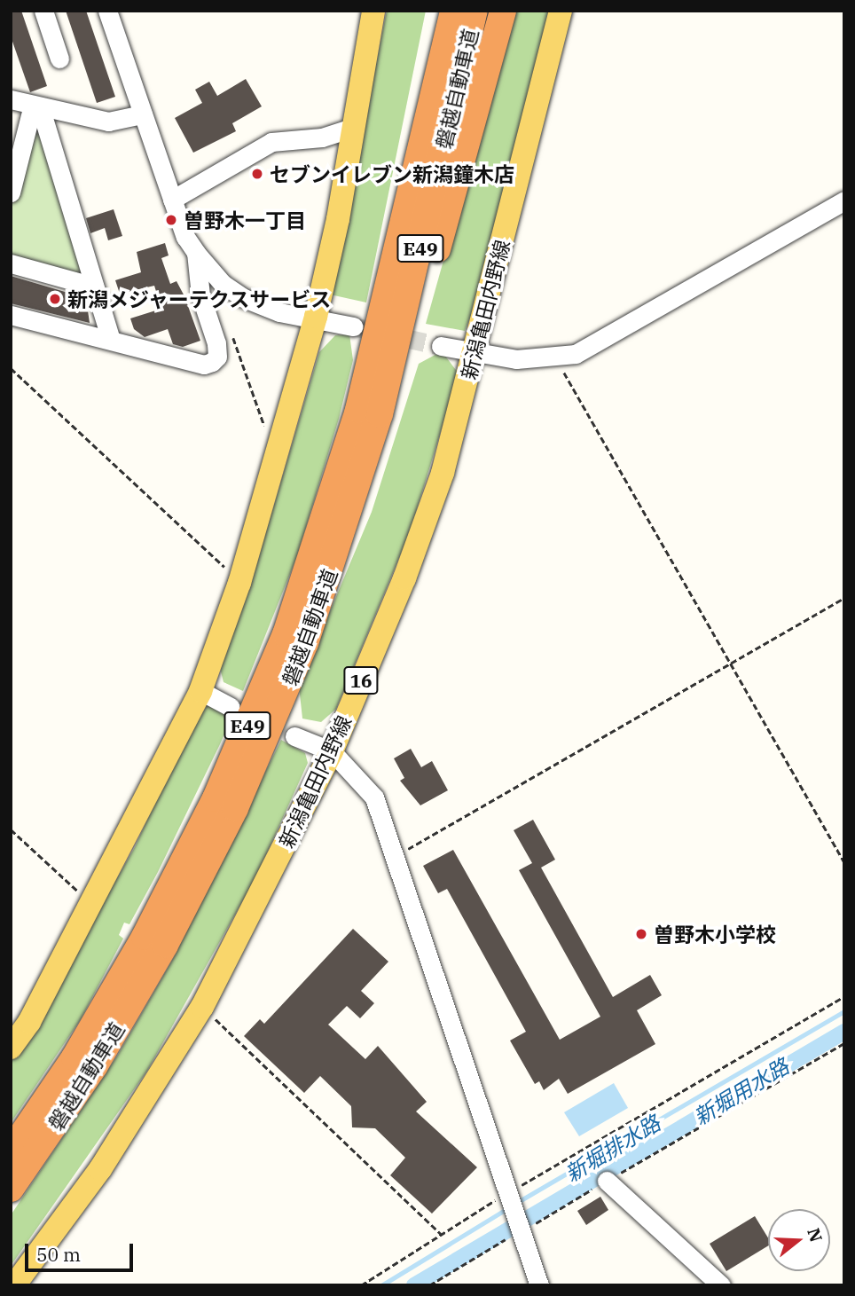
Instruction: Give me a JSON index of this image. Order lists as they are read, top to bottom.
{
  "streets": {
    "highway": ["磐越自動車道", "E49"],
    "main road": ["新潟亀田内野線", "16"]
  },
  "water": ["新堀用水路", "新堀排水路"],
  "places": [
    "セブンイレブン新潟鐘木店",
    "曽野木一丁目",
    "新潟メジャーテクスサービス",
    "曽野木小学校"
  ],
  "scale_bar": "50 m",
  "north": "right"
}
